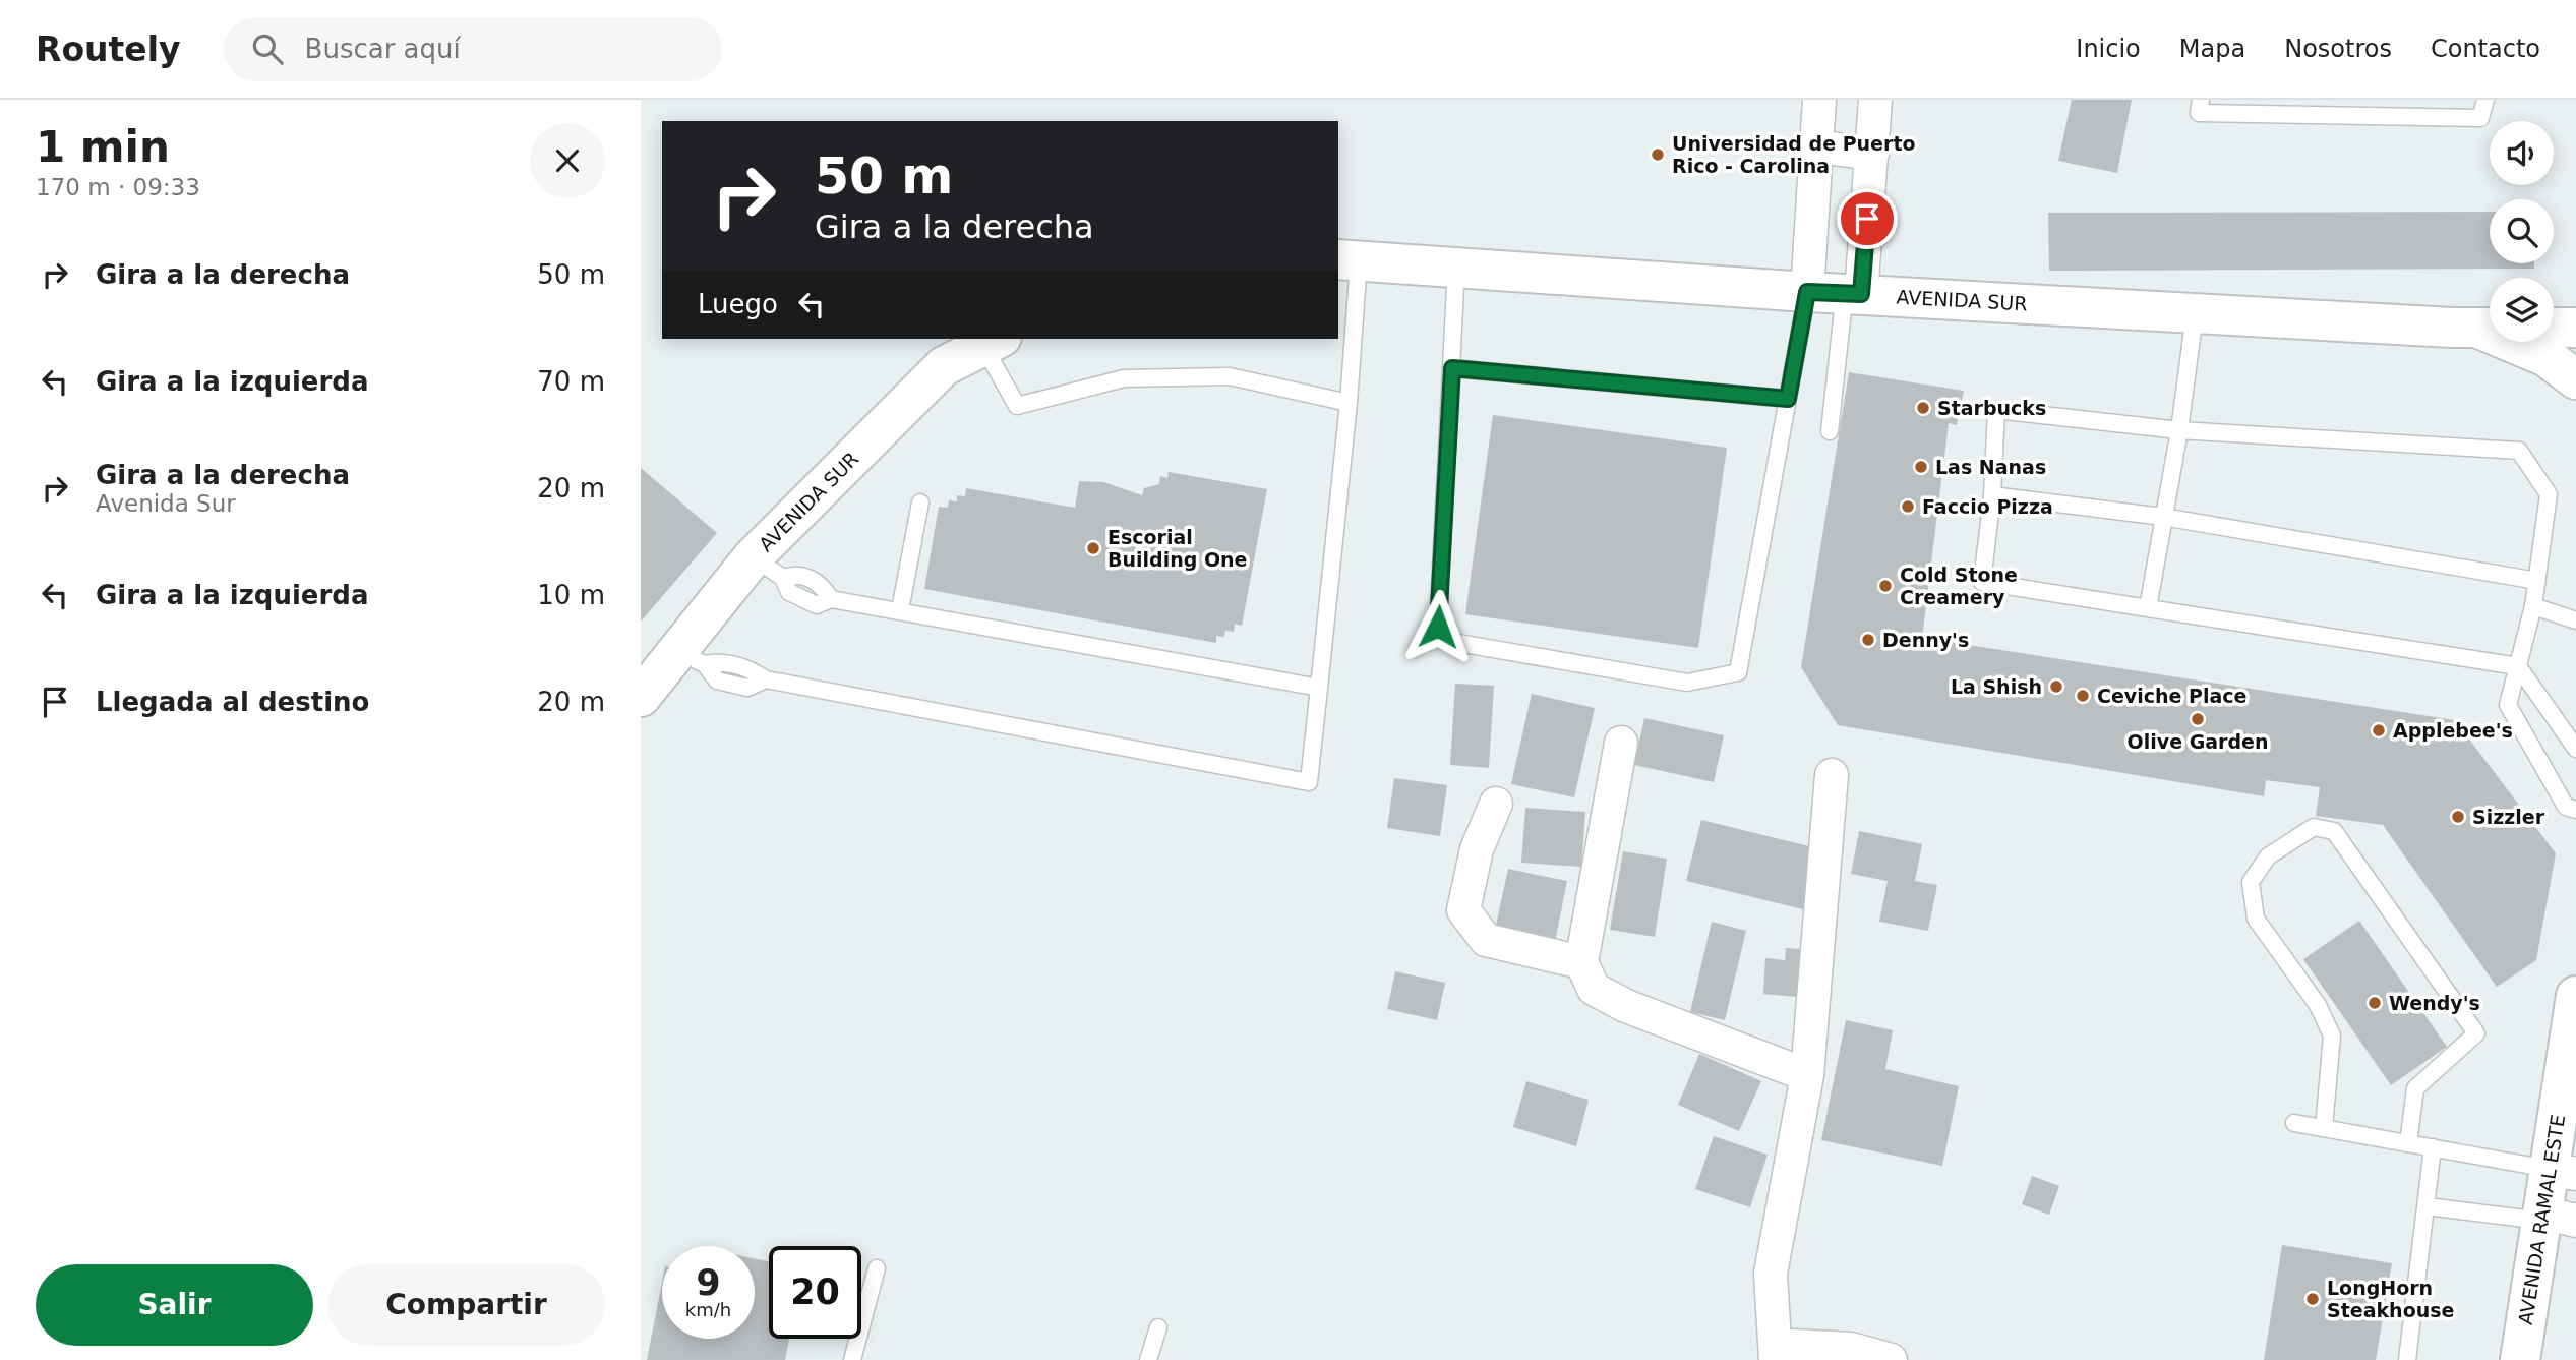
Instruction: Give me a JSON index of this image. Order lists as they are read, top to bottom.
{
  "streets": {
    "street": ["AVENIDA SUR", "AVENIDA RAMAL ESTE"]
  },
  "places": [
    "Universidad de Puerto Rico - Carolina",
    "Starbucks",
    "Las Nanas",
    "Faccio Pizza",
    "Escorial Building One",
    "Cold Stone Creamery",
    "Denny's",
    "La Shish",
    "Ceviche Place",
    "Olive Garden",
    "Applebee's",
    "Sizzler",
    "Wendy's",
    "LongHorn Steakhouse"
  ],
  "page": {
    "header": "Routely",
    "search": "Buscar aquí",
    "nav": [
      "Inicio",
      "Mapa",
      "Nosotros",
      "Contacto"
    ],
    "heading": ["1 min", "170 m · 09:33"],
    "turn": ["50 m", "Gira a la derecha"],
    "list": [
      {
        "name": "Gira a la derecha",
        "value": "50 m"
      },
      {
        "name": "Gira a la izquierda",
        "value": "70 m"
      },
      {
        "name": "Gira a la derecha",
        "note": "Avenida Sur",
        "value": "20 m"
      },
      {
        "name": "Gira a la izquierda",
        "value": "10 m"
      },
      {
        "name": "Llegada al destino",
        "value": "20 m"
      }
    ],
    "then": "Luego",
    "speed": "9 km/h",
    "limit": "20",
    "buttons": ["Salir", "Compartir"]
  }
}
